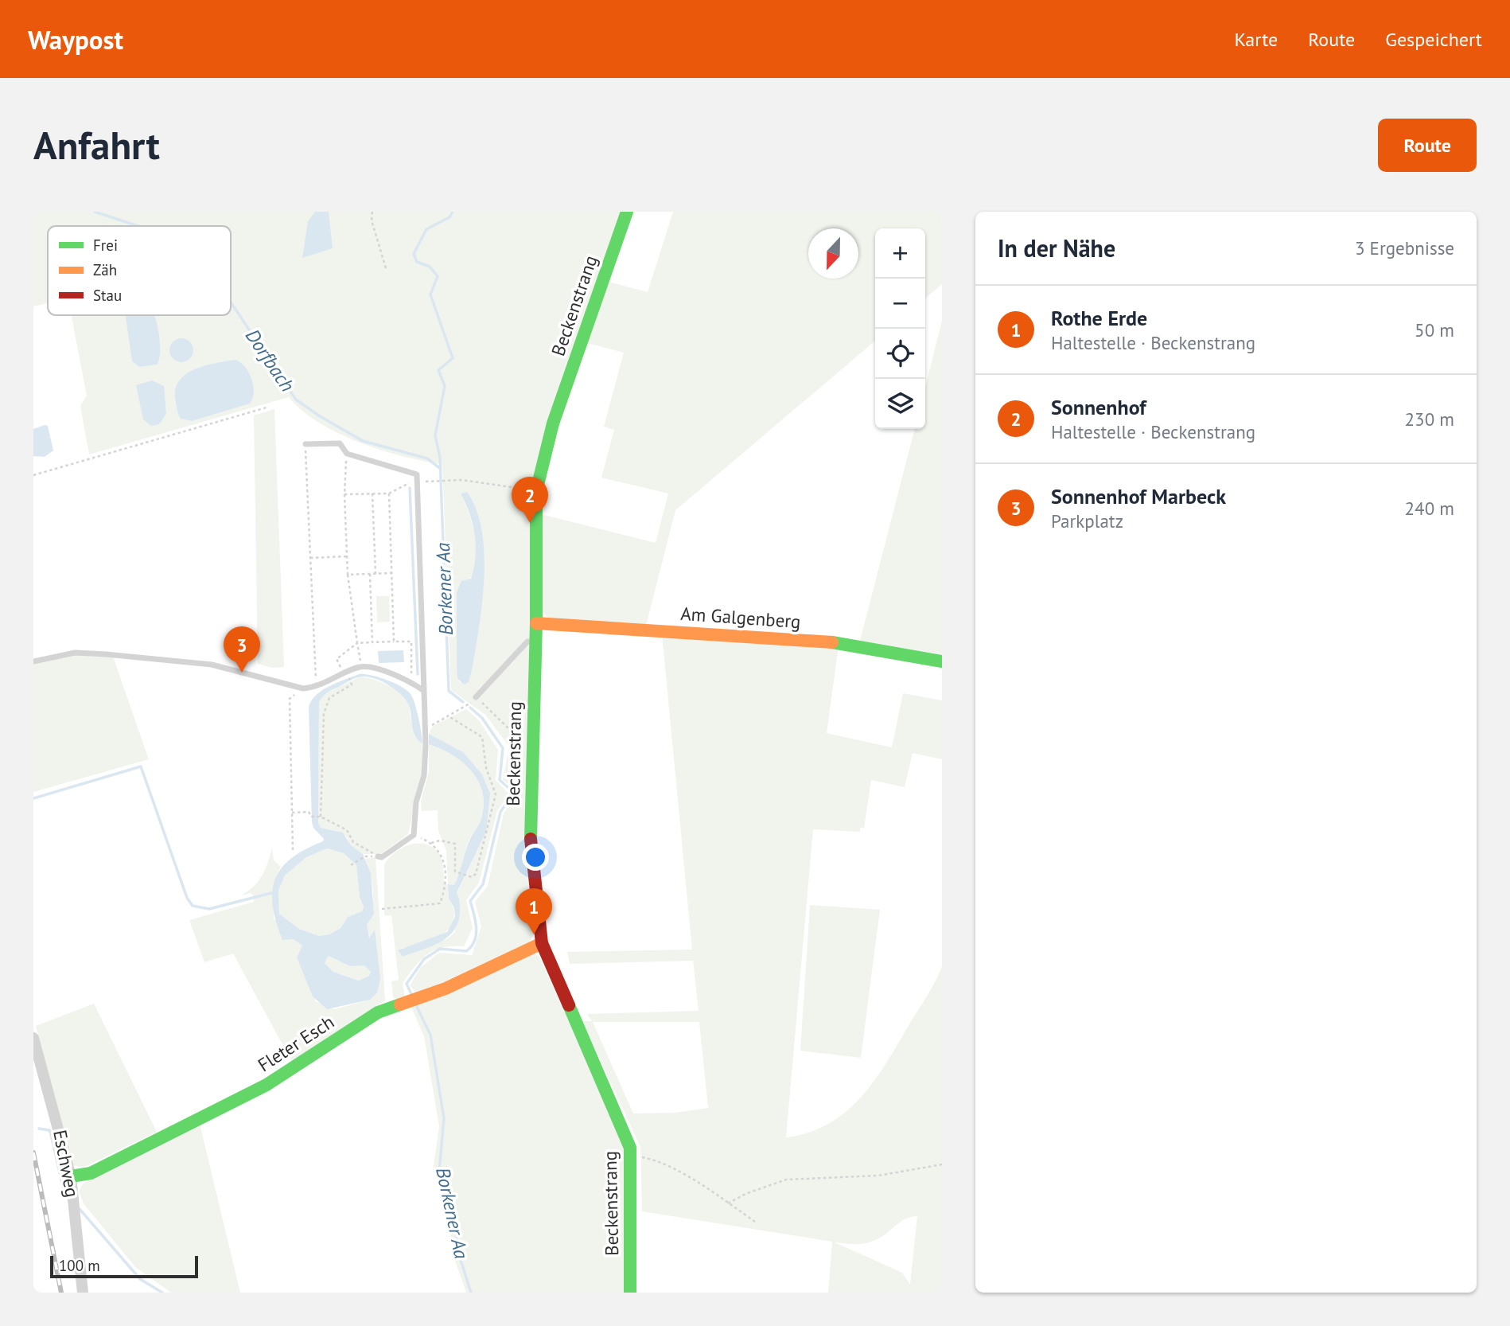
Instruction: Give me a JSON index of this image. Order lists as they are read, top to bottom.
{
  "streets": {
    "street": [
      "Beckenstrang",
      "Am Galgenberg",
      "Fleter Esch",
      "Eschweg"
    ]
  },
  "crossings": [
    ["Beckenstrang", "Am Galgenberg"],
    ["Beckenstrang", "Fleter Esch"],
    ["Fleter Esch", "Eschweg"]
  ],
  "water": ["Dorfbach", "Borkener Aa"],
  "legend": ["Frei", "Zäh", "Stau"],
  "scale_bar": "100 m",
  "north": "bottom",
  "page": {
    "header": "Waypost",
    "nav": ["Karte", "Route", "Gespeichert"],
    "buttons": "Route",
    "title": "Anfahrt",
    "heading": ["In der Nähe", "3 Ergebnisse"],
    "map_buttons": ["+", "−"],
    "list": [
      {
        "mark": "1",
        "name": "Rothe Erde",
        "note": "Haltestelle · Beckenstrang",
        "value": "50 m"
      },
      {
        "mark": "2",
        "name": "Sonnenhof",
        "note": "Haltestelle · Beckenstrang",
        "value": "230 m"
      },
      {
        "mark": "3",
        "name": "Sonnenhof Marbeck",
        "note": "Parkplatz",
        "value": "240 m"
      }
    ],
    "pins": ["2", "3", "1"],
    "scale": "100 m"
  }
}
